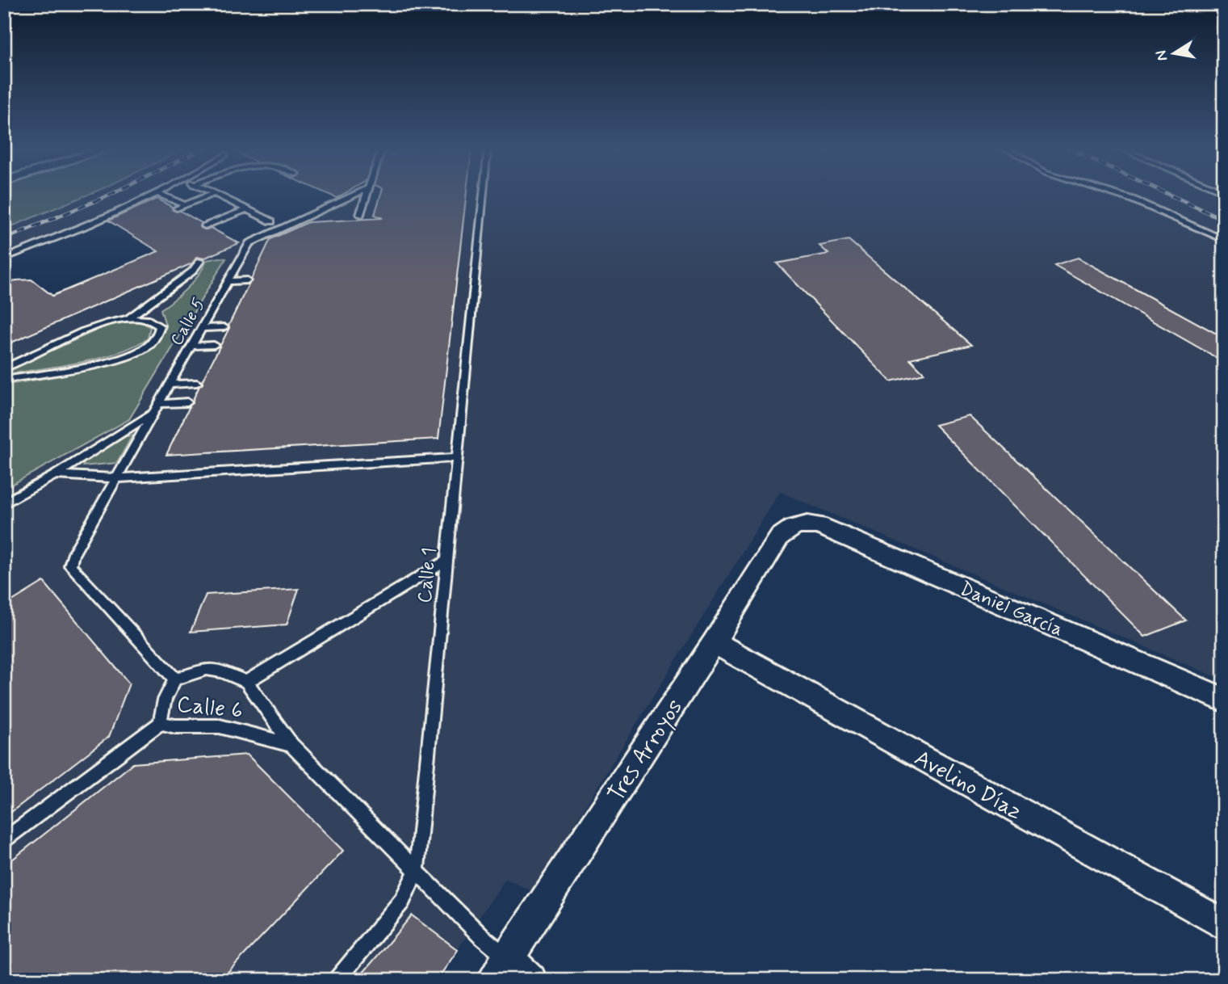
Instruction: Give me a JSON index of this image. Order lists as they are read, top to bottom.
{
  "streets": {
    "street": ["Daniel García", "Tres Arroyos", "Avelino Díaz"],
    "lane": ["Calle 5", "Calle 1", "Calle 6"]
  },
  "crossings": [
    ["Calle 5", "Calle 6"],
    ["Daniel García", "Tres Arroyos"],
    ["Tres Arroyos", "Avelino Díaz"]
  ],
  "north": "left"
}
